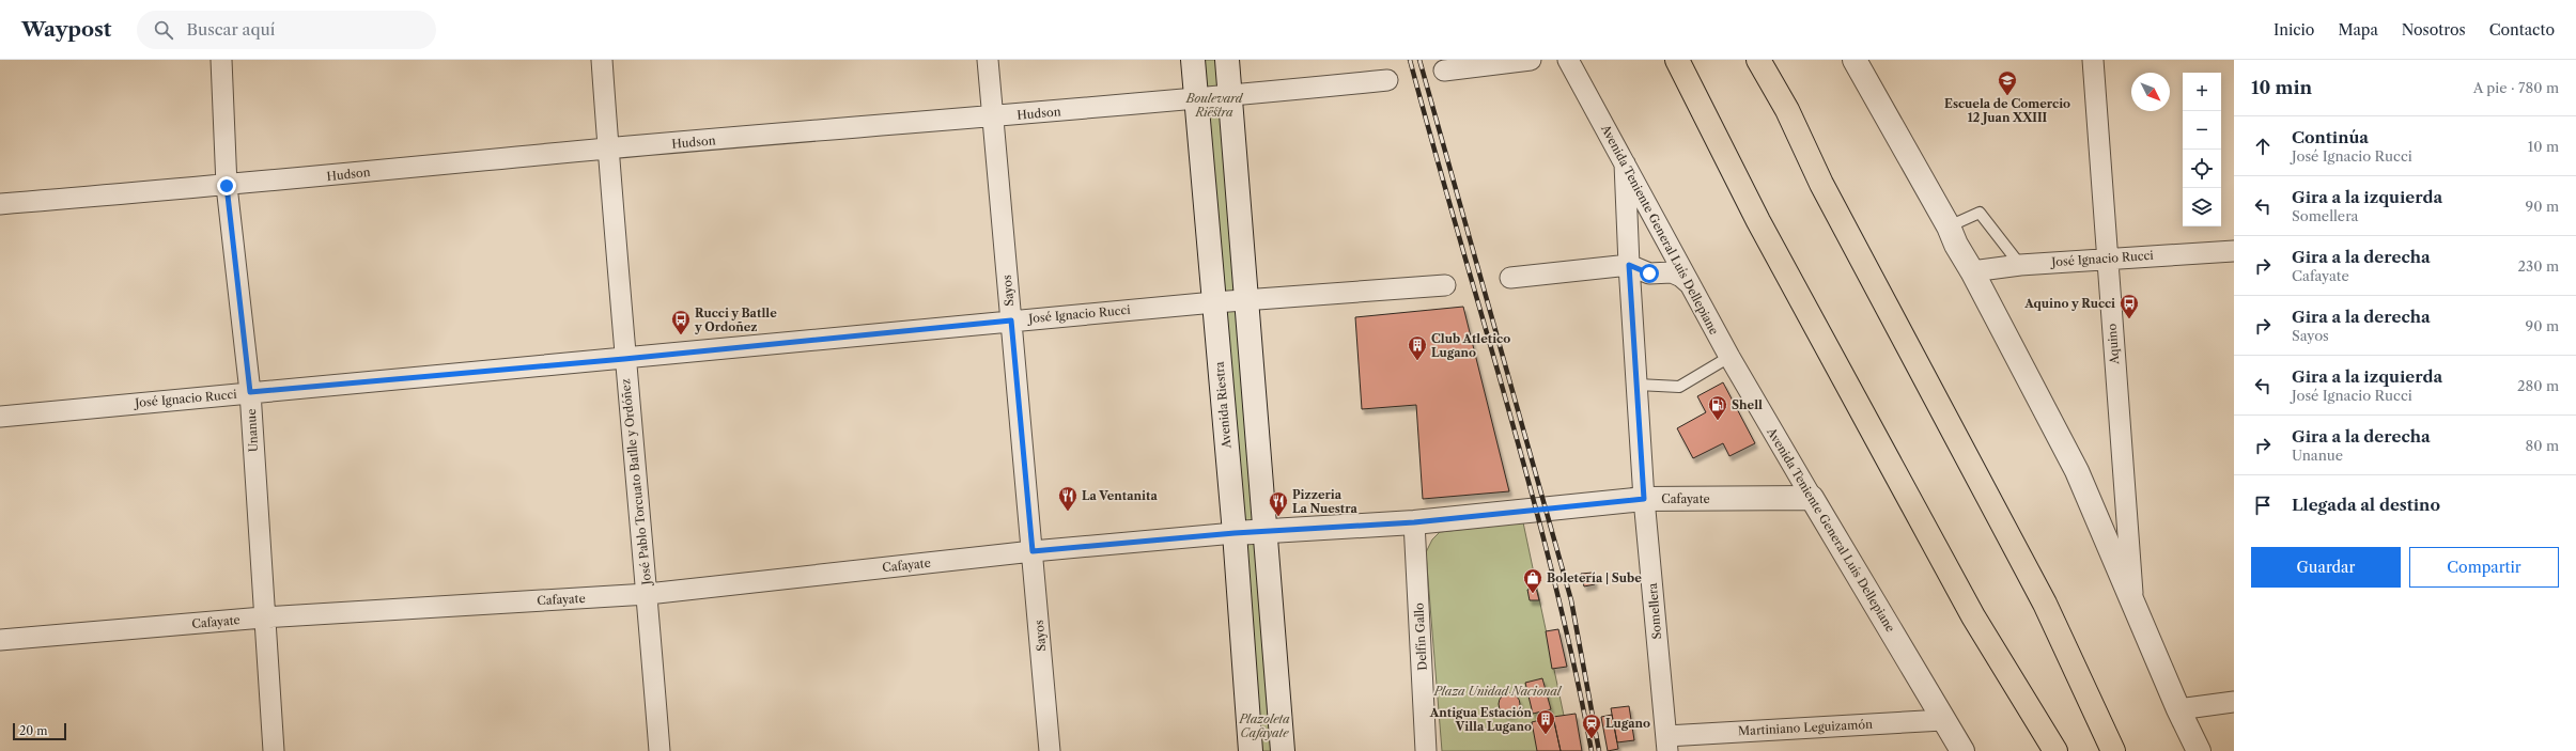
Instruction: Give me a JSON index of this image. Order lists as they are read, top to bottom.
{
  "streets": {
    "street": [
      "Hudson",
      "Avenida Teniente General Luís Dellepiane",
      "José Ignacio Rucci",
      "Sayos",
      "Aquino",
      "Avenida Riestra",
      "Unanue",
      "José Pablo Torcuato Batlle y Ordóñez",
      "Cafayate",
      "Somellera",
      "Delfín Gallo",
      "Martiniano Leguizamón"
    ]
  },
  "crossings": [
    ["Hudson", "Sayos"],
    ["Hudson", "Avenida Riestra"],
    ["Hudson", "Unanue"],
    ["Hudson", "José Pablo Torcuato Batlle y Ordóñez"],
    ["Avenida Teniente General Luís Dellepiane", "Cafayate"],
    ["Avenida Teniente General Luís Dellepiane", "Somellera"],
    ["Avenida Teniente General Luís Dellepiane", "Martiniano Leguizamón"],
    ["José Ignacio Rucci", "Sayos"],
    ["José Ignacio Rucci", "Aquino"],
    ["José Ignacio Rucci", "Avenida Riestra"],
    ["José Ignacio Rucci", "Unanue"],
    ["José Ignacio Rucci", "José Pablo Torcuato Batlle y Ordóñez"],
    ["Sayos", "Cafayate"],
    ["Avenida Riestra", "Cafayate"],
    ["Unanue", "Cafayate"],
    ["José Pablo Torcuato Batlle y Ordóñez", "Cafayate"],
    ["Cafayate", "Somellera"],
    ["Cafayate", "Delfín Gallo"],
    ["Somellera", "Martiniano Leguizamón"]
  ],
  "parks": ["Boulevard Riestra", "Plaza Unidad Nacional", "Plazoleta Cafayate"],
  "places": {
    "school or university": ["Escuela de Comercio 12 Juan XXIII"],
    "bus stop": ["Aquino y Rucci", "Rucci y Batlle y Ordoñez"],
    "building": ["Club Atletico Lugano", "Antigua Estación Villa Lugano"],
    "fuel station": ["Shell"],
    "restaurant": ["La Ventanita", "Pizzeria La Nuestra"],
    "shop": ["Boletería | Sube"],
    "station": ["Lugano"]
  },
  "scale_bar": "20 m",
  "north": "bottom right",
  "page": {
    "header": "Waypost",
    "search": "Buscar aquí",
    "nav": [
      "Inicio",
      "Mapa",
      "Nosotros",
      "Contacto"
    ],
    "heading": ["10 min", "A pie · 780 m"],
    "map_buttons": ["+", "−"],
    "list": [
      ["Continúa", "José Ignacio Rucci", "10 m"],
      ["Gira a la izquierda", "Somellera", "90 m"],
      ["Gira a la derecha", "Cafayate", "230 m"],
      ["Gira a la derecha", "Sayos", "90 m"],
      ["Gira a la izquierda", "José Ignacio Rucci", "280 m"],
      ["Gira a la derecha", "Unanue", "80 m"],
      "Llegada al destino"
    ],
    "buttons": ["Guardar", "Compartir"],
    "scale": "20 m"
  }
}
